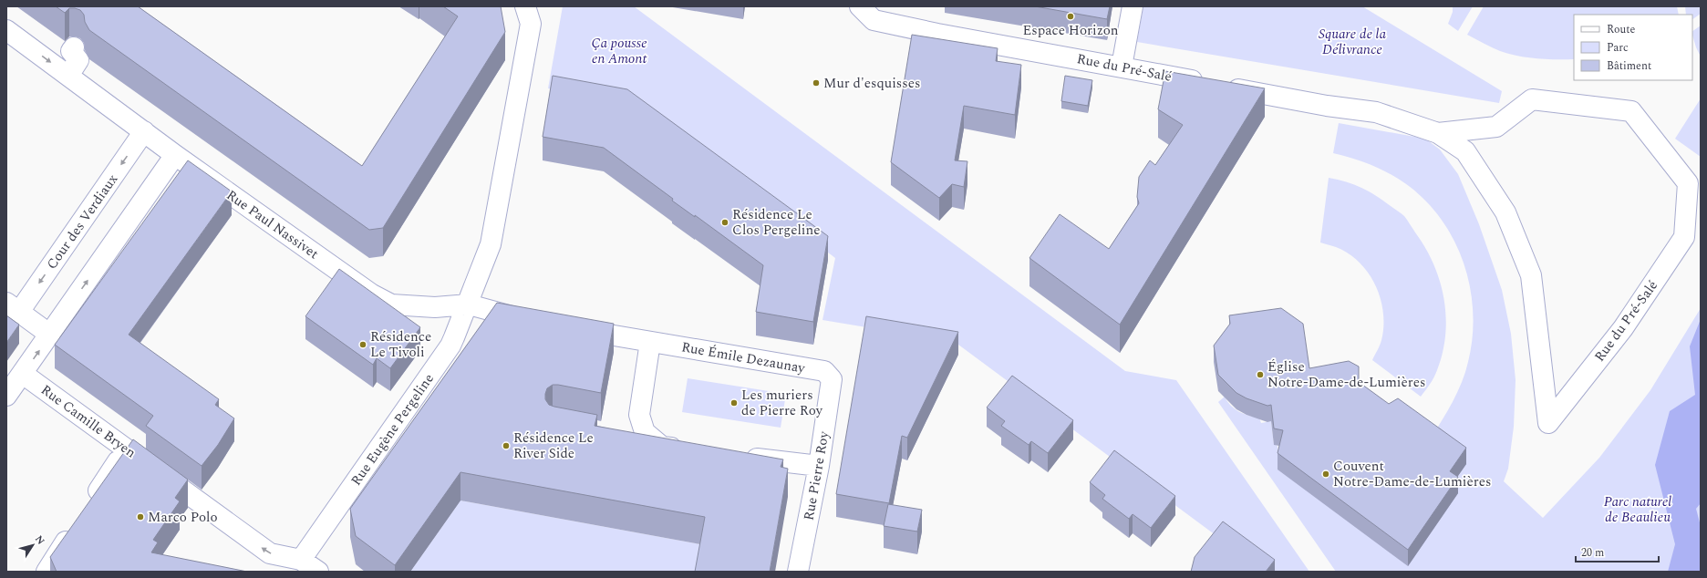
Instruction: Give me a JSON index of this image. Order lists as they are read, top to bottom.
{
  "streets": {
    "street": [
      "Rue du Pré-Salé",
      "Cour des Verdiaux",
      "Rue Paul Nassivet",
      "Rue Émile Dezaunay",
      "Rue Camille Bryen",
      "Rue Eugène Pergeline",
      "Rue Pierre Roy"
    ]
  },
  "crossings": [
    ["Cour des Verdiaux", "Rue Paul Nassivet"],
    ["Rue Paul Nassivet", "Rue Eugène Pergeline"],
    ["Rue Émile Dezaunay", "Rue Pierre Roy"],
    ["Rue Camille Bryen", "Rue Eugène Pergeline"]
  ],
  "one_way": ["Rue Camille Bryen"],
  "parks": ["Square de la Délivrance", "Ça pousse en Amont", "Parc naturel de Beaulieu"],
  "places": [
    "Espace Horizon",
    "Mur d'esquisses",
    "Résidence Le Clos Pergeline",
    "Résidence Le Tivoli",
    "Église Notre-Dame-de-Lumières",
    "Les muriers de Pierre Roy",
    "Résidence Le River Side",
    "Couvent Notre-Dame-de-Lumières",
    "Marco Polo"
  ],
  "legend": ["Route", "Parc", "Bâtiment"],
  "scale_bar": "20 m",
  "north": "top right"
}
